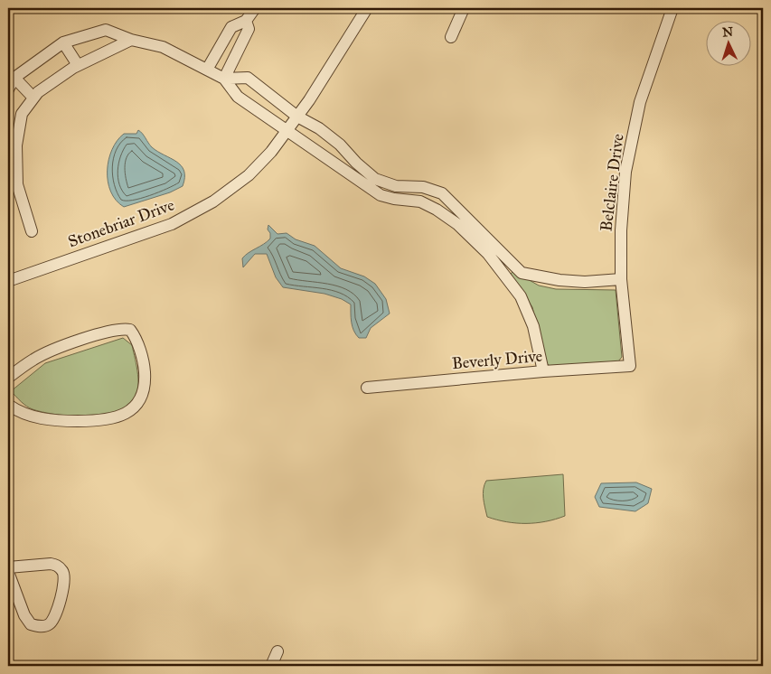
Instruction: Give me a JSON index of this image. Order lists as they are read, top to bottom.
{
  "streets": {
    "street": ["Belclaire Drive", "Stonebriar Drive", "Beverly Drive"]
  },
  "crossings": [
    ["Belclaire Drive", "Beverly Drive"]
  ],
  "north": "top"
}
